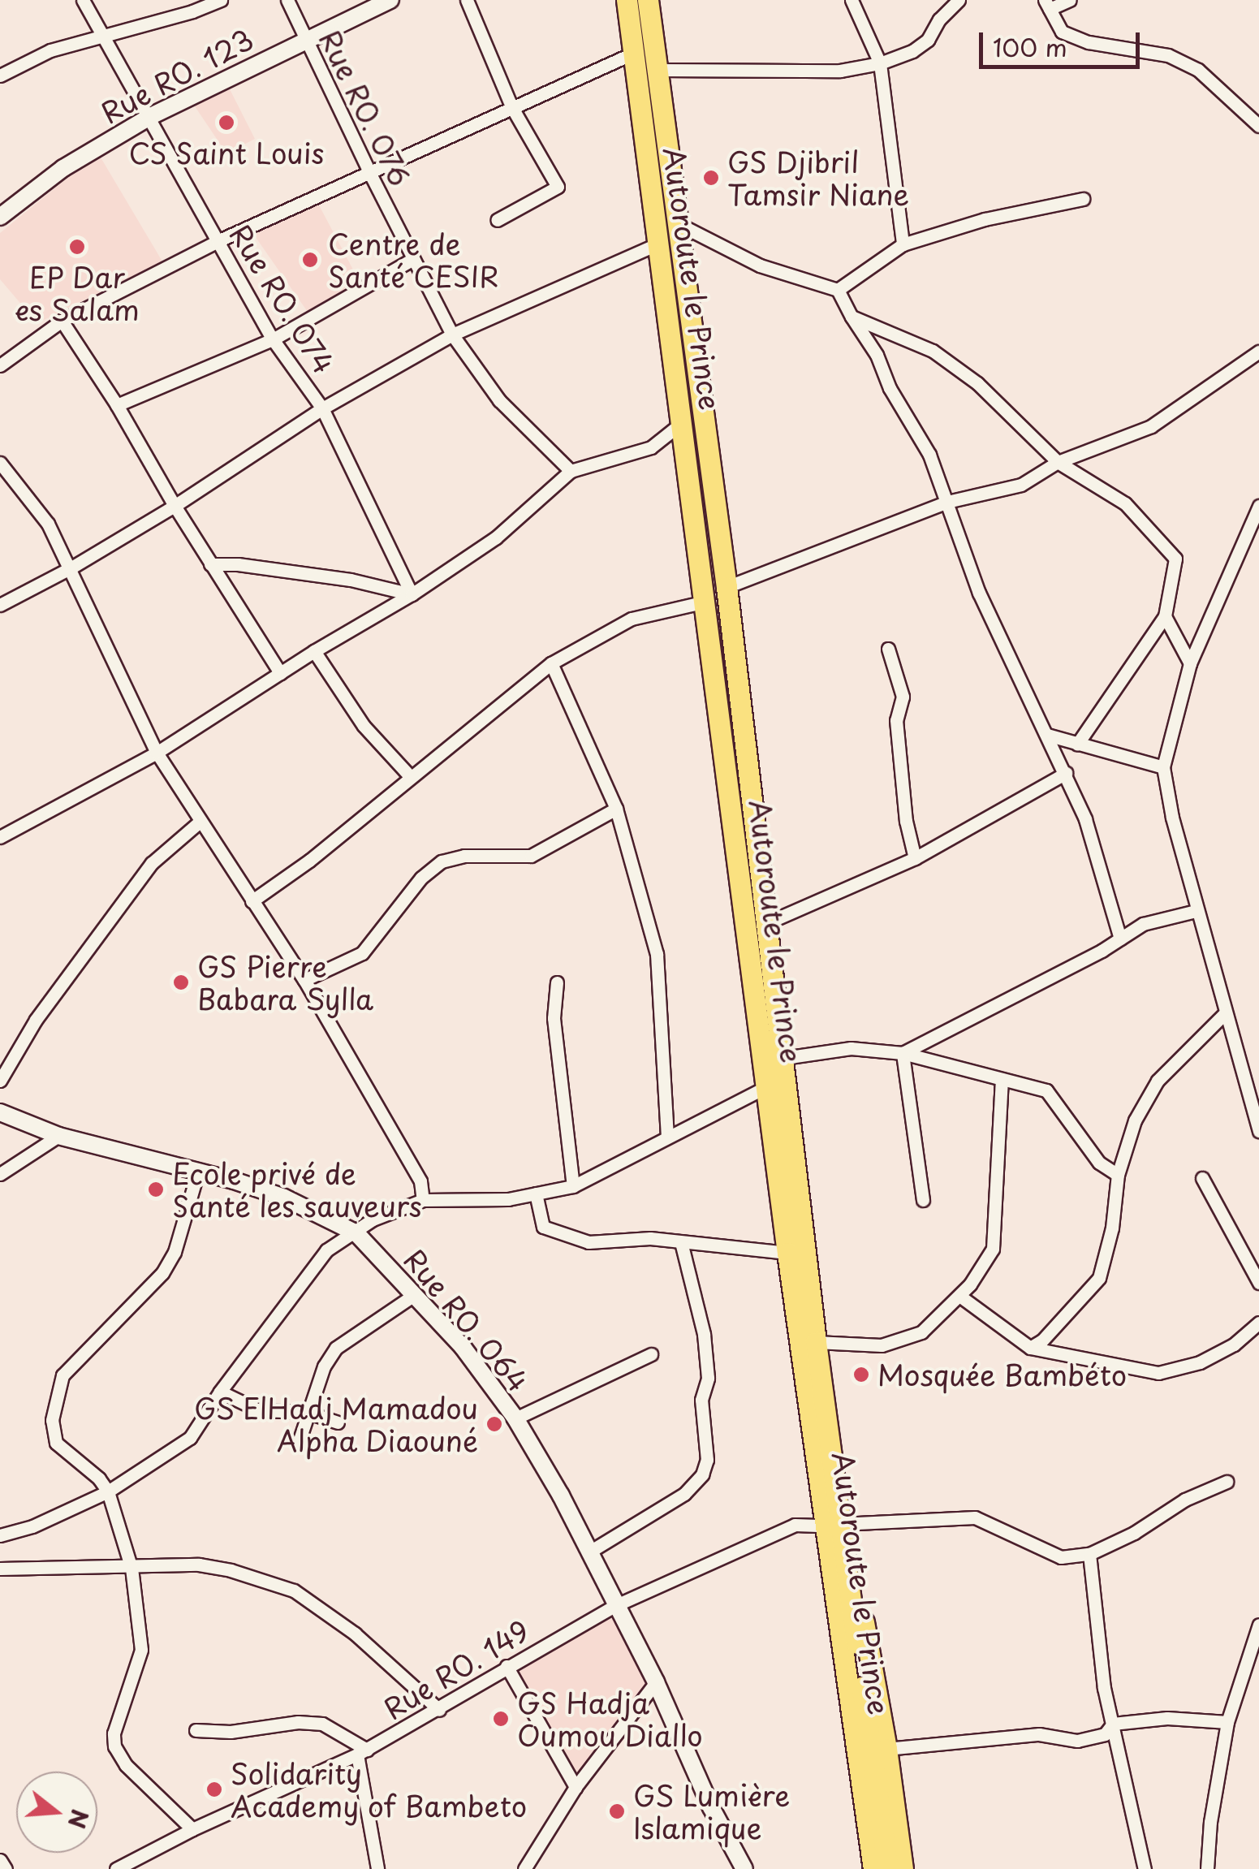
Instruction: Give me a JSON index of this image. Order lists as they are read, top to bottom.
{
  "streets": {
    "main road": ["Autoroute le Prince"],
    "street": [
      "Rue RO. 123",
      "Rue RO. 076",
      "Rue RO. 074",
      "Rue RO. 064",
      "Rue RO. 149"
    ]
  },
  "crossings": [
    ["Rue RO. 123", "Rue RO. 076"],
    ["Rue RO. 123", "Rue RO. 074"],
    ["Autoroute le Prince", "Rue RO. 149"],
    ["Rue RO. 064", "Rue RO. 149"]
  ],
  "places": [
    "CS Saint Louis",
    "GS Djibril Tamsir Niane",
    "EP Dar es Salam",
    "Centre de Santé CESIR",
    "GS Pierre Babara Sylla",
    "Ecole privé de Santé les sauveurs",
    "Mosquée Bambéto",
    "GS ElHadj Mamadou Alpha Diaouné",
    "GS Hadja Oumou Diallo",
    "Solidarity Academy of Bambeto",
    "GS Lumière Islamique"
  ],
  "scale_bar": "100 m",
  "north": "right"
}
